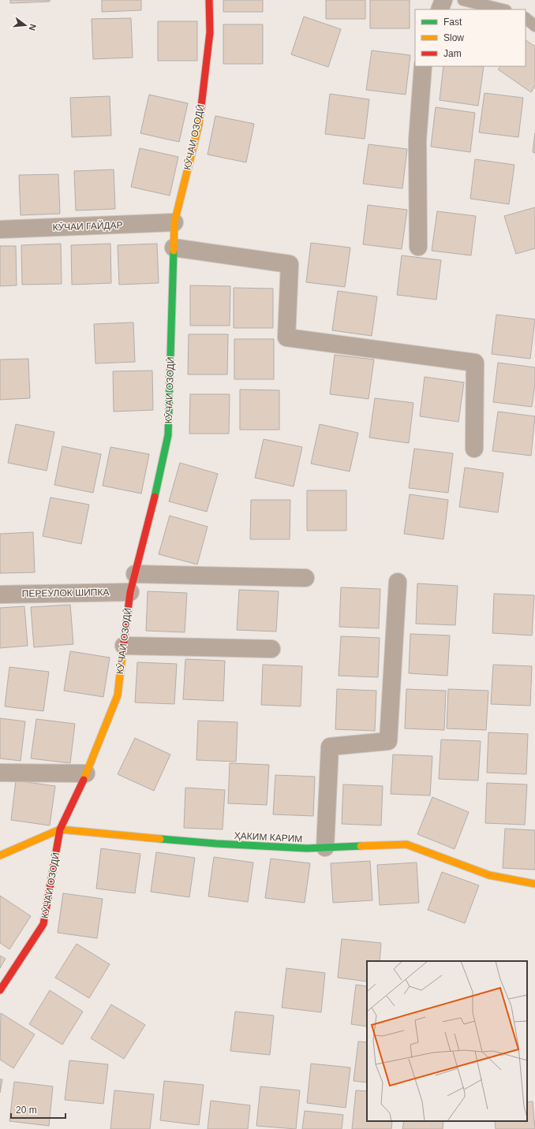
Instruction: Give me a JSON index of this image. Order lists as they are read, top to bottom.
{
  "streets": {
    "street": [
      "КӮЧАИ ОЗОДӢ",
      "КӮЧАИ ГАЙДАР",
      "ПЕРЕУЛОК ШИПКА",
      "ҲАКИМ КАРИМ"
    ]
  },
  "crossings": [
    ["КӮЧАИ ОЗОДӢ", "КӮЧАИ ГАЙДАР"],
    ["КӮЧАИ ОЗОДӢ", "ПЕРЕУЛОК ШИПКА"],
    ["КӮЧАИ ОЗОДӢ", "ҲАКИМ КАРИМ"]
  ],
  "legend": ["Fast", "Slow", "Jam"],
  "scale_bar": "20 m",
  "north": "right"
}
